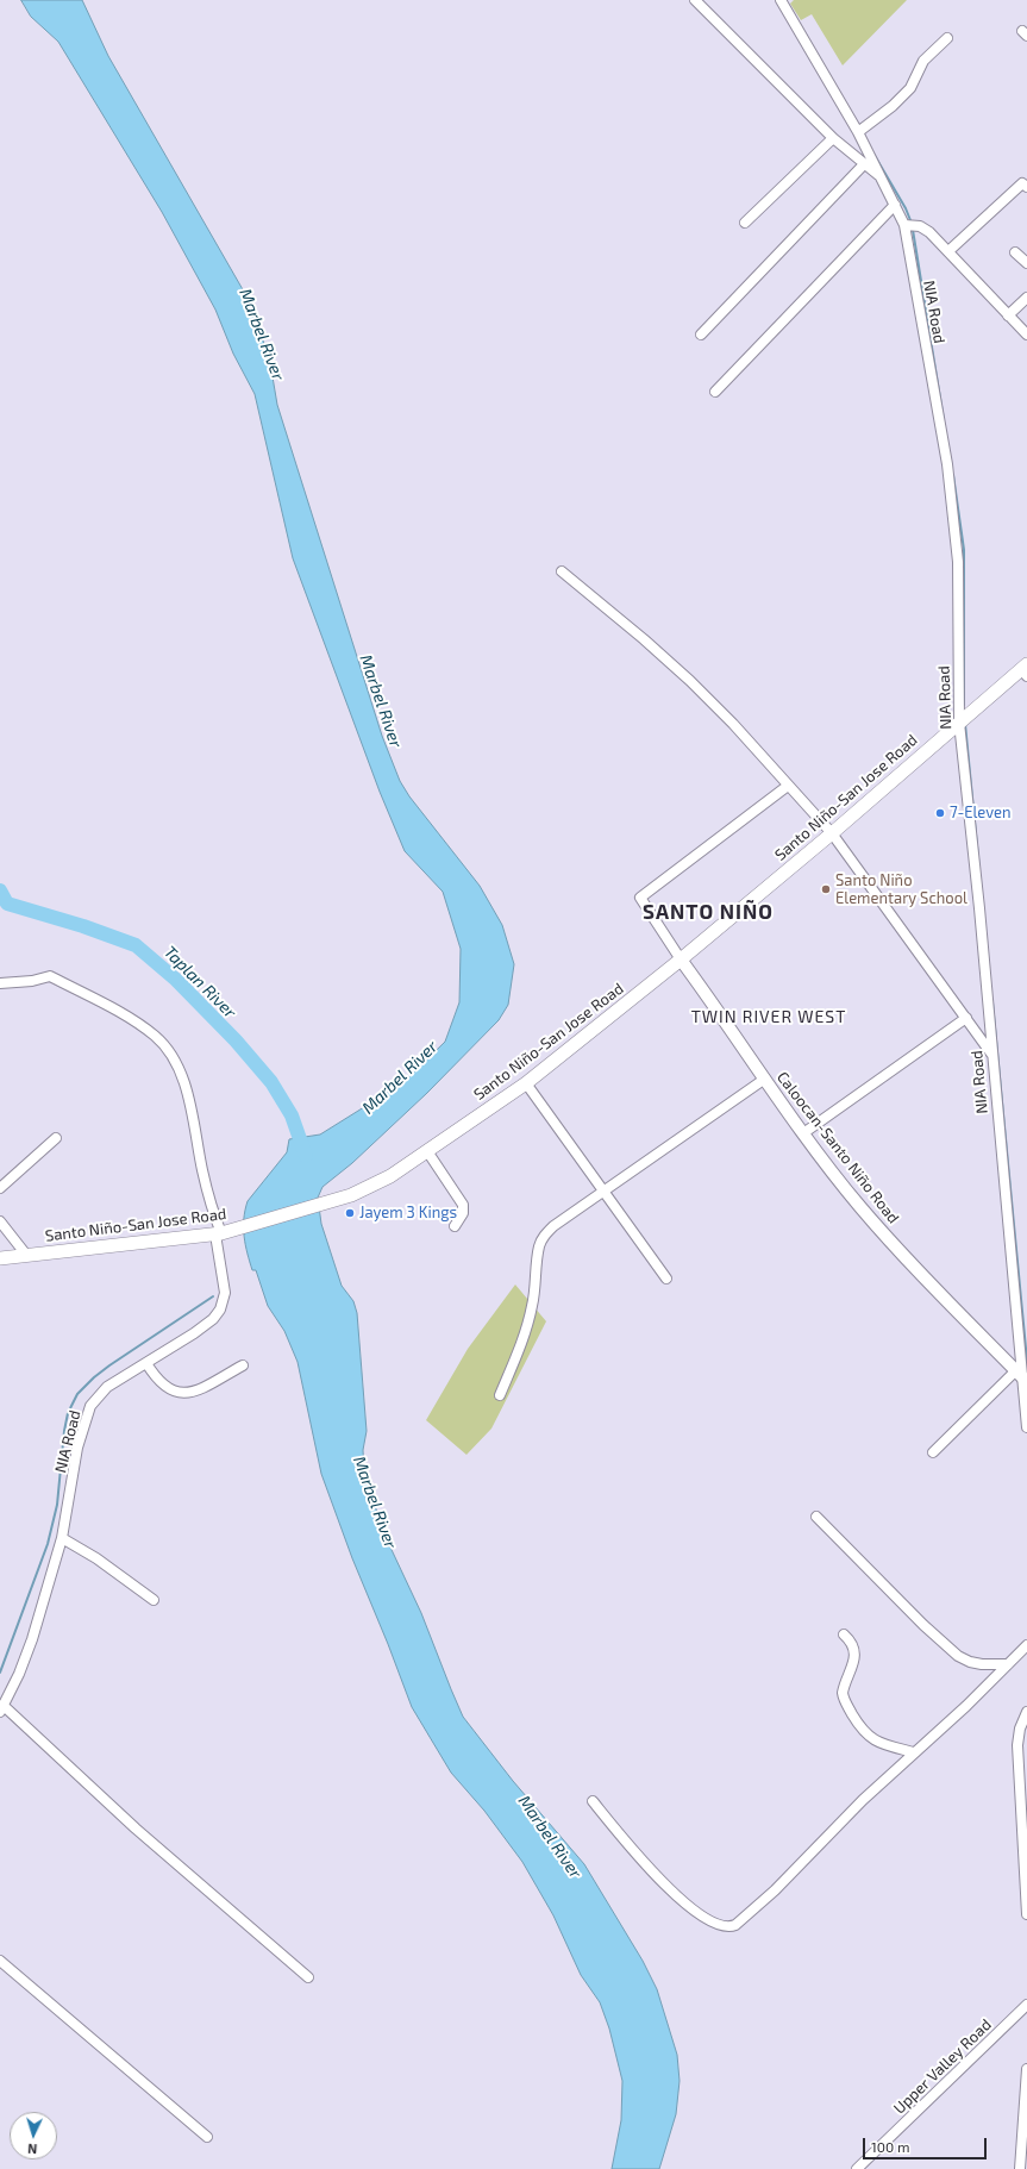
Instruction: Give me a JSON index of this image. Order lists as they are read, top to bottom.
{
  "streets": {
    "main road": ["Santo Niño-San Jose Road"],
    "street": ["NIA Road", "Caloocan-Santo Niño Road", "Upper Valley Road"]
  },
  "crossings": [
    ["NIA Road", "Santo Niño-San Jose Road"],
    ["NIA Road", "Caloocan-Santo Niño Road"],
    ["Santo Niño-San Jose Road", "Caloocan-Santo Niño Road"]
  ],
  "districts": ["SANTO NIÑO", "TWIN RIVER WEST"],
  "water": ["Marbel River", "Taplan River"],
  "places": ["7-Eleven", "Santo Niño Elementary School", "Jayem 3 Kings"],
  "scale_bar": "100 m",
  "north": "bottom"
}
